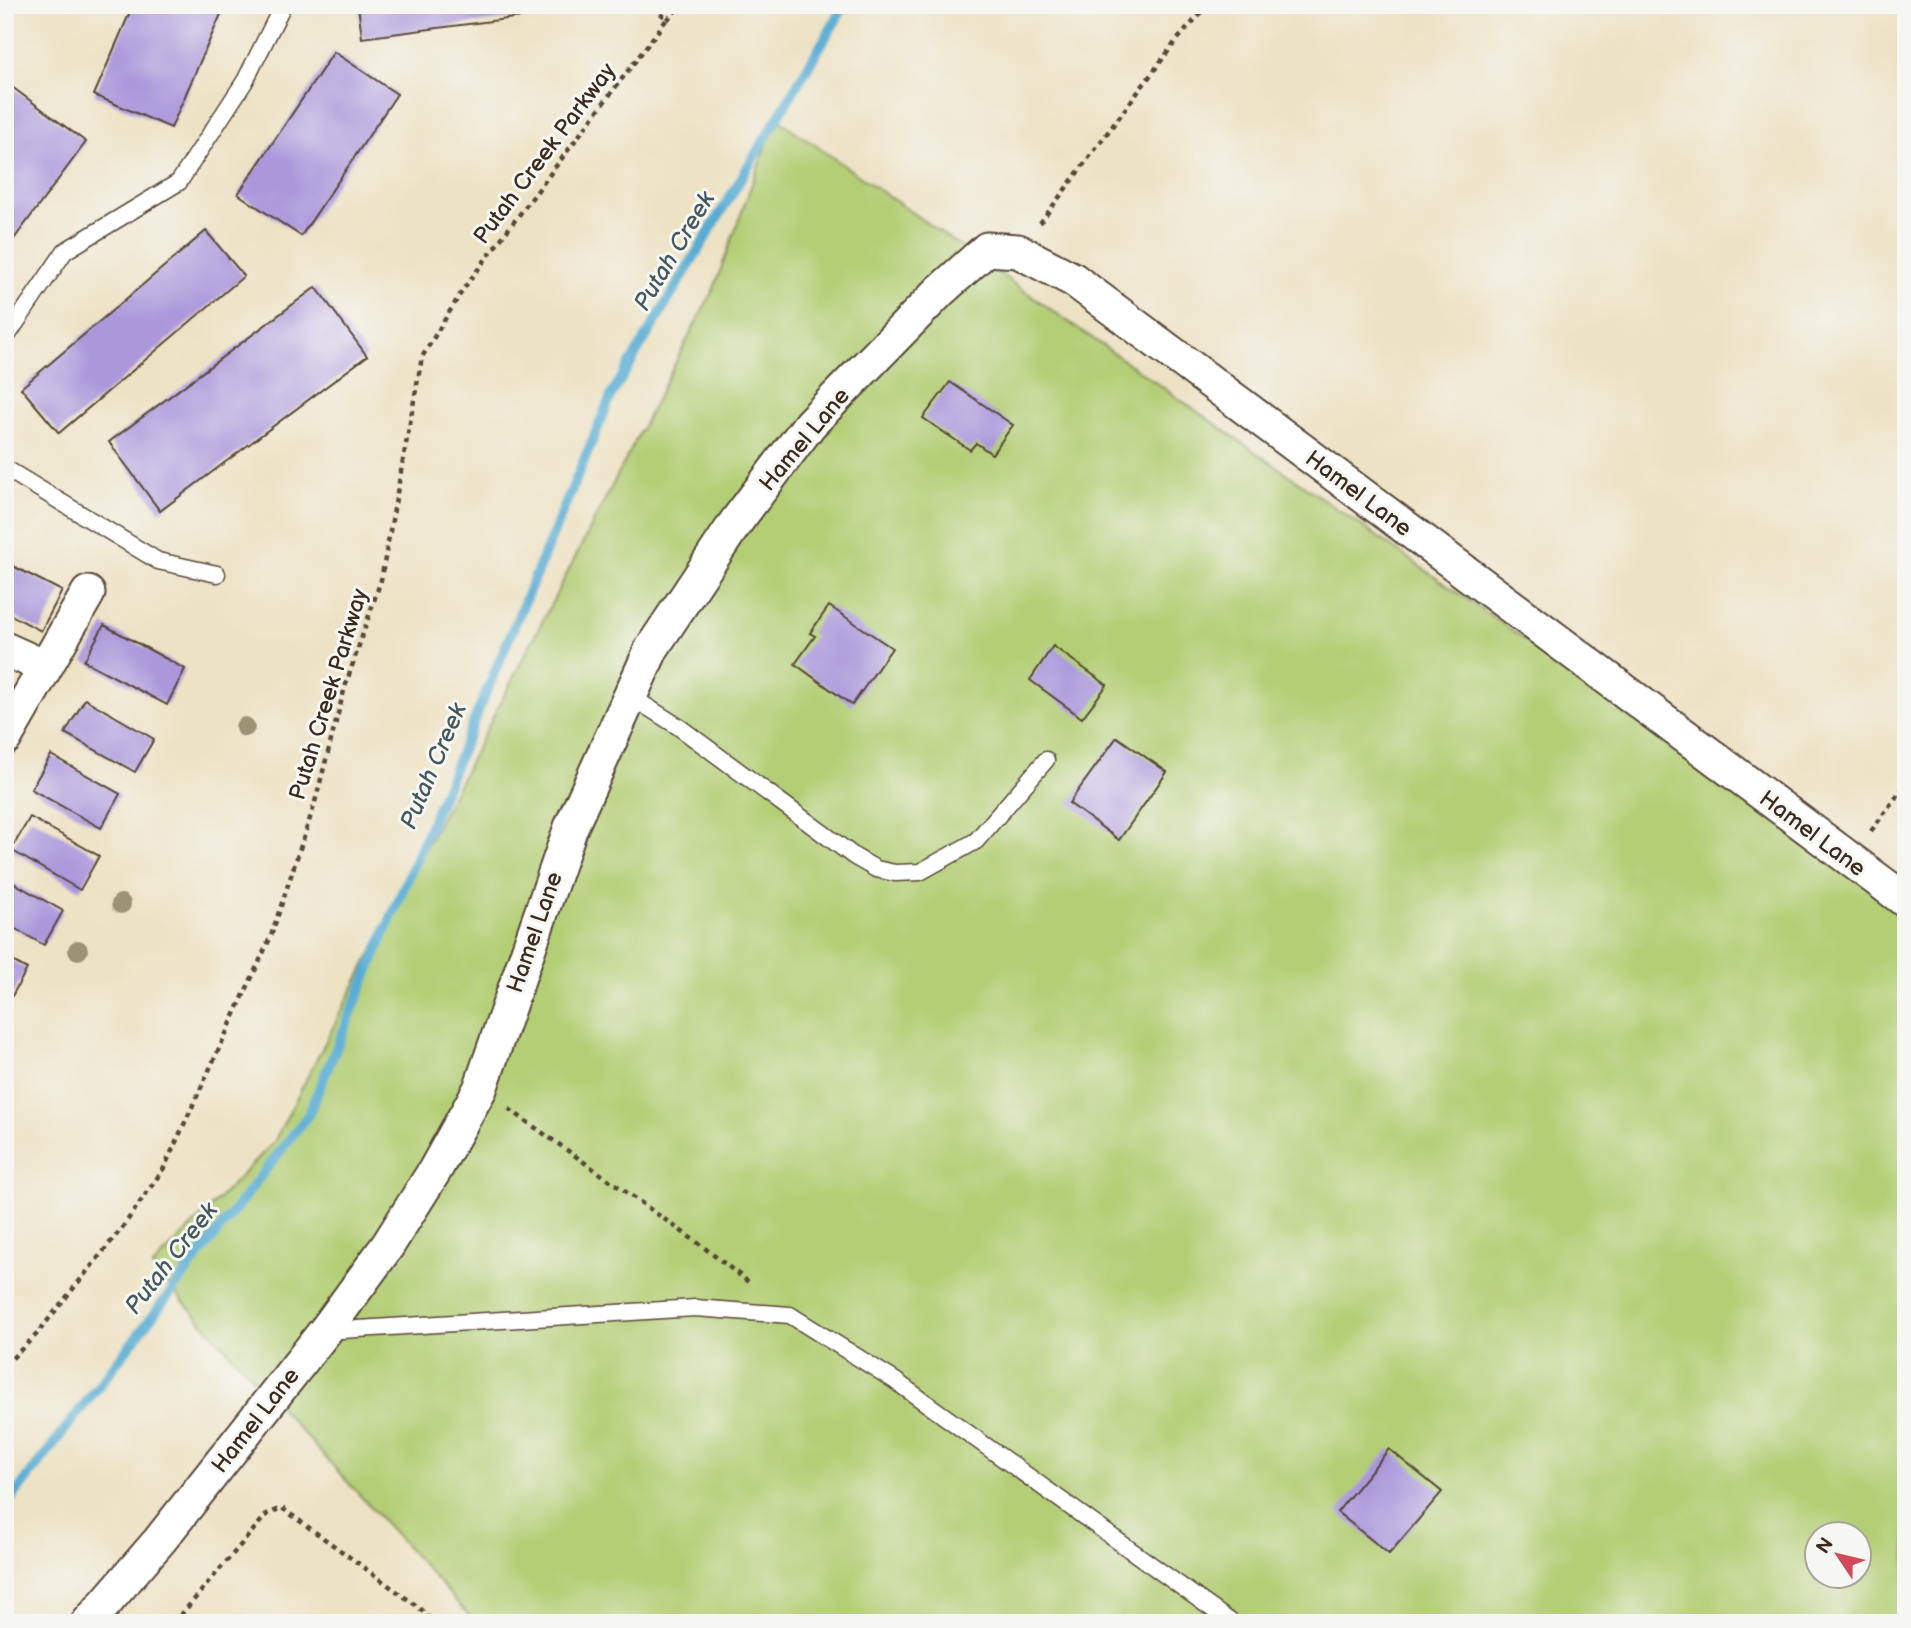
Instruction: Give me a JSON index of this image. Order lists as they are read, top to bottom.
{
  "streets": {
    "street": ["Hamel Lane"],
    "path": ["Putah Creek Parkway"]
  },
  "water": ["Putah Creek"],
  "north": "top left"
}
